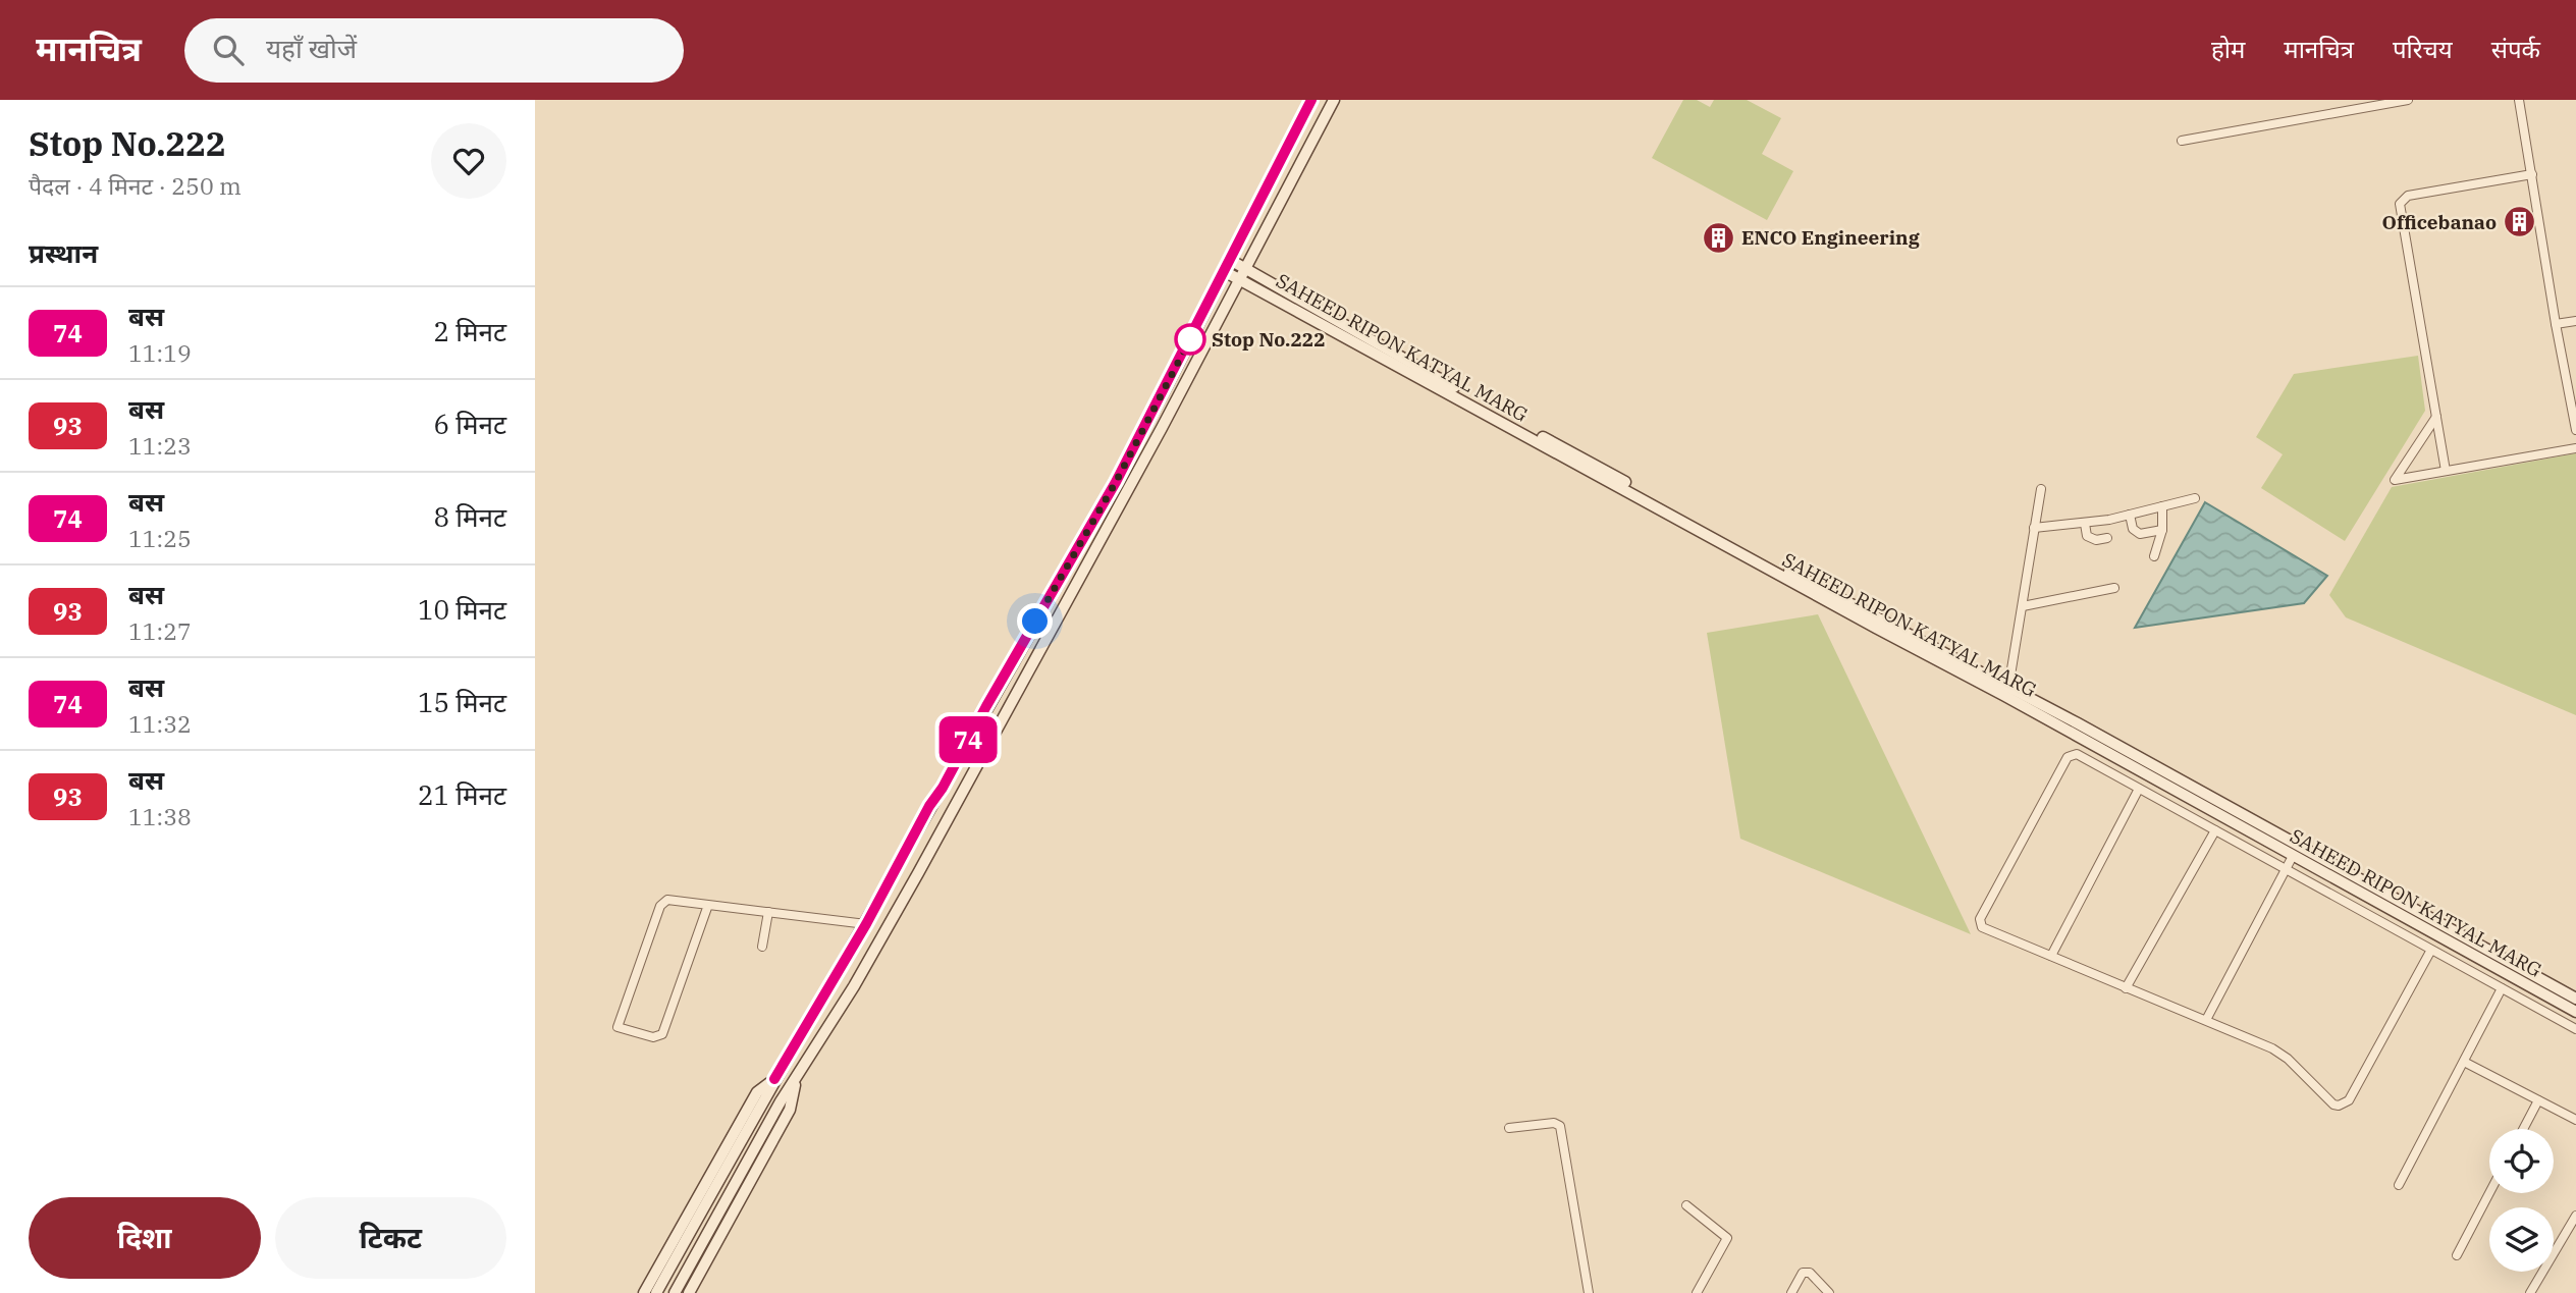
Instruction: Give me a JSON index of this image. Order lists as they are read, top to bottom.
{
  "streets": {
    "main road": ["SAHEED RIPON KATYAL MARG"]
  },
  "places": {
    "building": ["Officebanao", "ENCO Engineering"],
    "other": ["Stop No.222"]
  },
  "lines": ["bus line 74"],
  "page": {
    "header": "मानचित्र",
    "search": "यहाँ खोजें",
    "nav": [
      "होम",
      "मानचित्र",
      "परिचय",
      "संपर्क"
    ],
    "heading": [
      ["Stop No.222", "पैदल · 4 मिनट · 250 m"],
      "प्रस्थान"
    ],
    "on_map": "74",
    "list": [
      {
        "mark": "74",
        "name": "बस",
        "note": "11:19",
        "value": "2 मिनट"
      },
      {
        "mark": "93",
        "name": "बस",
        "note": "11:23",
        "value": "6 मिनट"
      },
      {
        "mark": "74",
        "name": "बस",
        "note": "11:25",
        "value": "8 मिनट"
      },
      {
        "mark": "93",
        "name": "बस",
        "note": "11:27",
        "value": "10 मिनट"
      },
      {
        "mark": "74",
        "name": "बस",
        "note": "11:32",
        "value": "15 मिनट"
      },
      {
        "mark": "93",
        "name": "बस",
        "note": "11:38",
        "value": "21 मिनट"
      }
    ],
    "buttons": ["दिशा", "टिकट"]
  }
}
